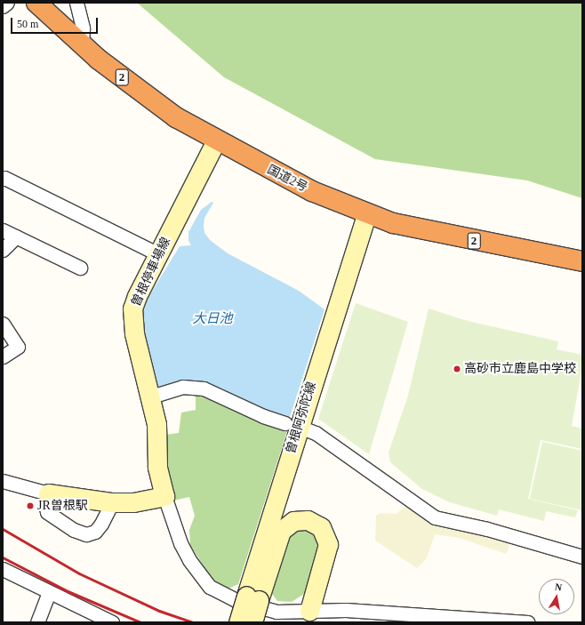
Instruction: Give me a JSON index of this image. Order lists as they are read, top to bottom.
{
  "streets": {
    "highway": ["2", "国道2号"],
    "main road": ["曽根停車場線", "曽根阿弥陀線"]
  },
  "crossings": [
    ["国道2号", "曽根停車場線"],
    ["国道2号", "曽根阿弥陀線"]
  ],
  "water": ["大日池"],
  "places": ["高砂市立鹿島中学校", "JR曽根駅"],
  "scale_bar": "50 m",
  "north": "top"
}
